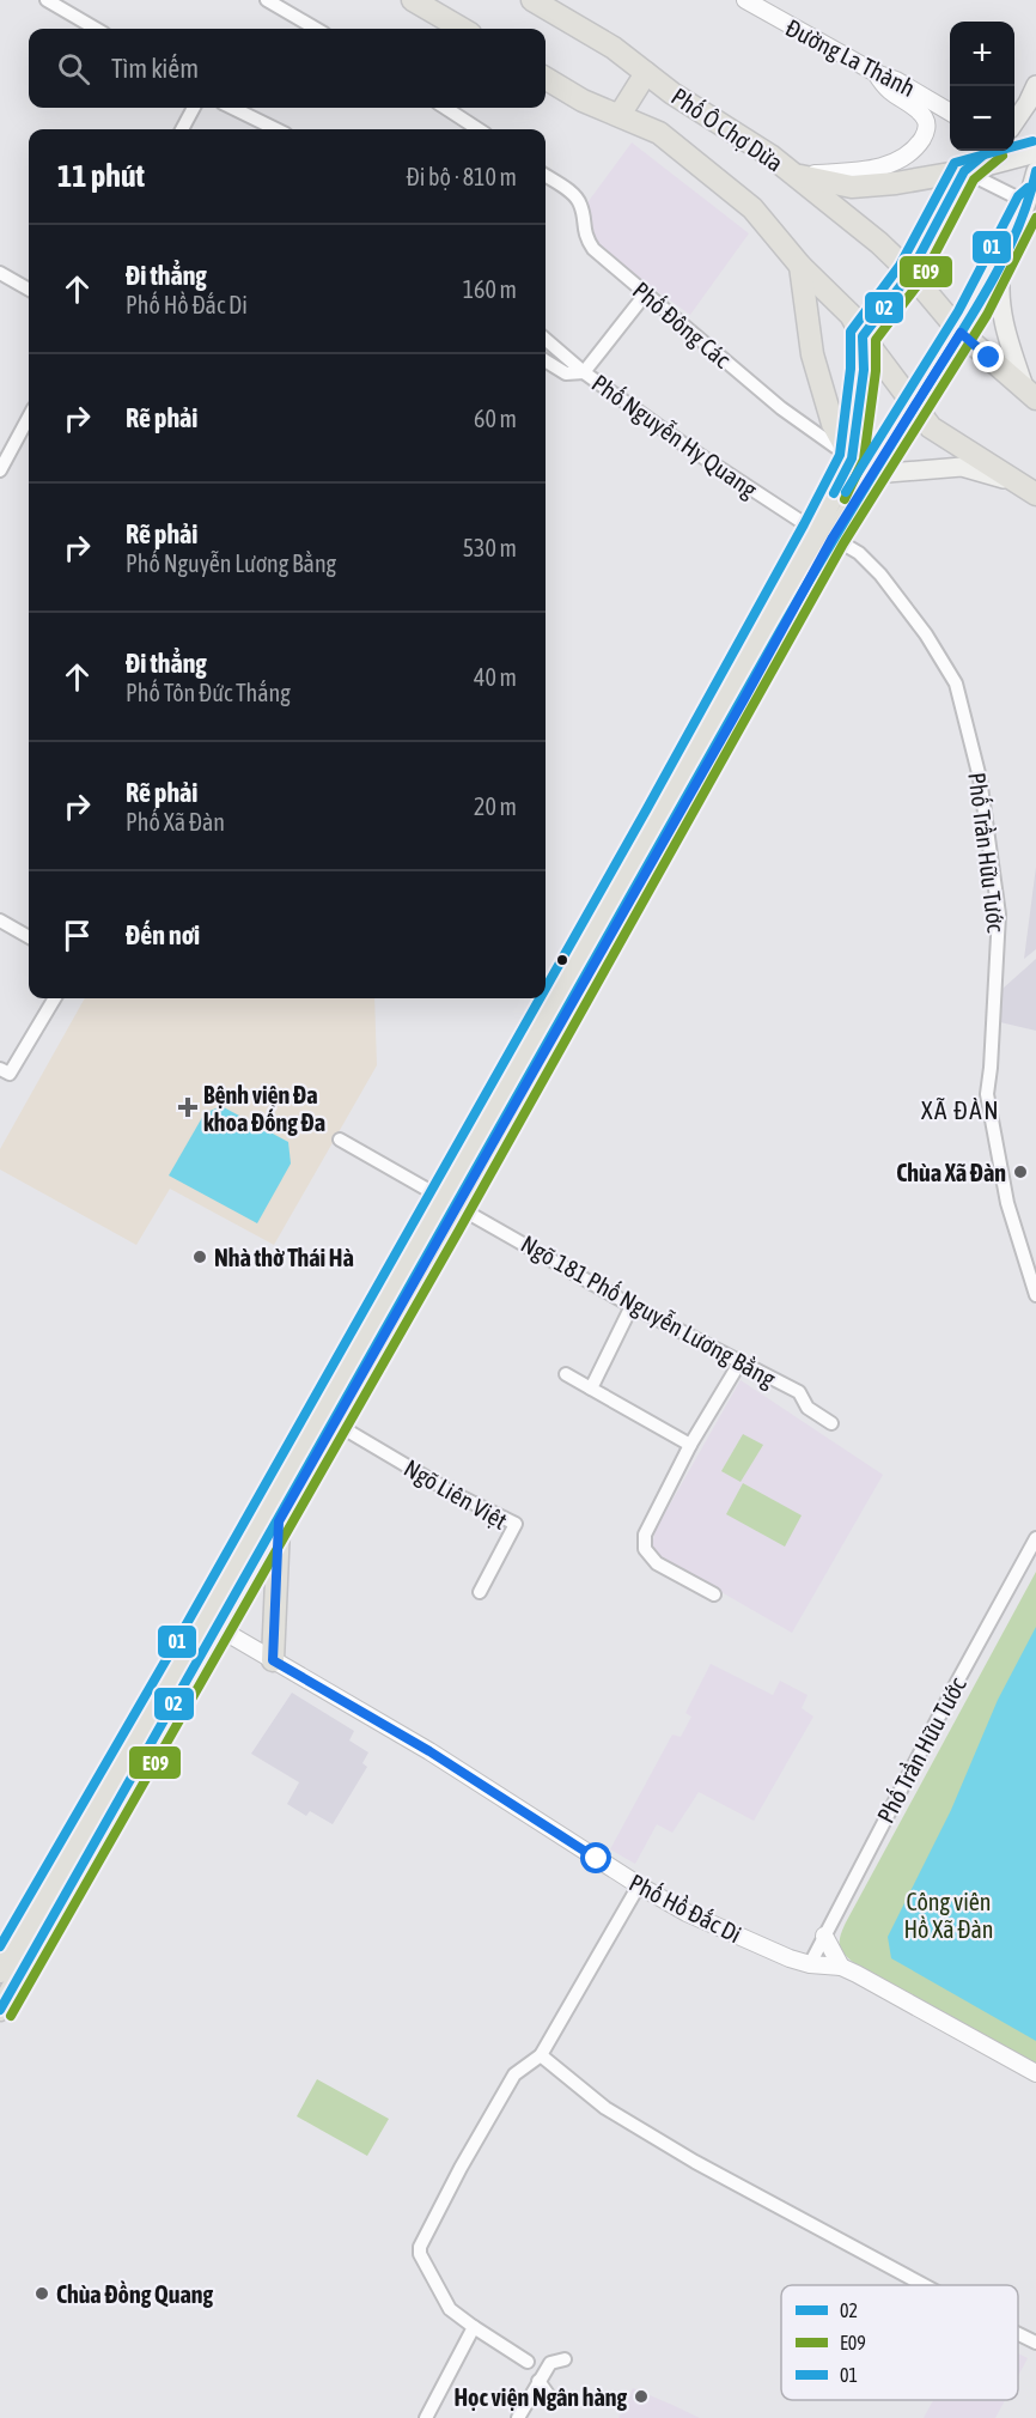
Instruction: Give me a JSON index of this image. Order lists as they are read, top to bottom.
{
  "streets": {
    "main road": ["Phố Ô Chợ Dừa"],
    "street": [
      "Đường La Thành",
      "Phố Đông Các",
      "Phố Nguyễn Hy Quang",
      "Phố Trần Hữu Tước",
      "Ngõ 181 Phố Nguyễn Lương Bằng",
      "Ngõ Liên Việt",
      "Phố Hồ Đắc Di"
    ]
  },
  "crossings": [
    ["Phố Nguyễn Hy Quang", "Phố Trần Hữu Tước"],
    ["Phố Trần Hữu Tước", "Phố Hồ Đắc Di"]
  ],
  "districts": ["XÃ ĐÀN"],
  "parks": ["Công viên Hồ Xã Đàn"],
  "places": {
    "health": ["Bệnh viện Đa khoa Đống Đa"],
    "other": [
      "Chùa Xã Đàn",
      "Nhà thờ Thái Hà",
      "Chùa Đồng Quang",
      "Học viện Ngân hàng"
    ]
  },
  "lines": ["transit line 01", "transit line 02", "transit line E09"],
  "legend": ["02", "E09", "01"],
  "page": {
    "map_buttons": ["+", "−"],
    "search": "Tìm kiếm",
    "heading": ["11 phút", "Đi bộ · 810 m"],
    "list": [
      ["Đi thẳng", "Phố Hồ Đắc Di", "160 m"],
      ["Rẽ phải", "60 m"],
      ["Rẽ phải", "Phố Nguyễn Lương Bằng", "530 m"],
      ["Đi thẳng", "Phố Tôn Đức Thắng", "40 m"],
      ["Rẽ phải", "Phố Xã Đàn", "20 m"],
      "Đến nơi"
    ]
  }
}
